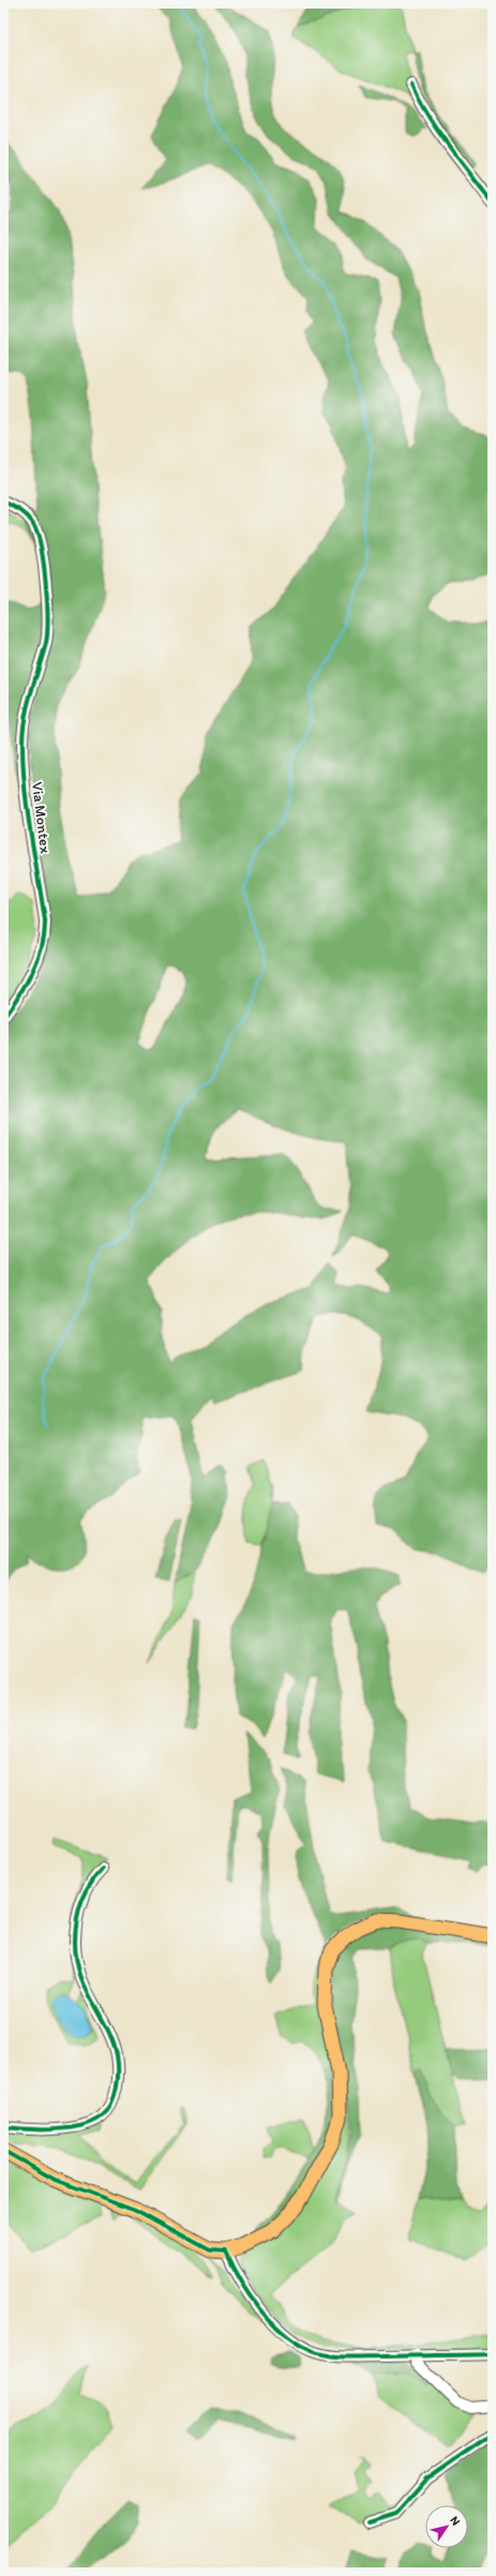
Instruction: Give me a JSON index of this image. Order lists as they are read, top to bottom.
{
  "streets": {
    "street": ["Via Montex"]
  },
  "north": "top right"
}
